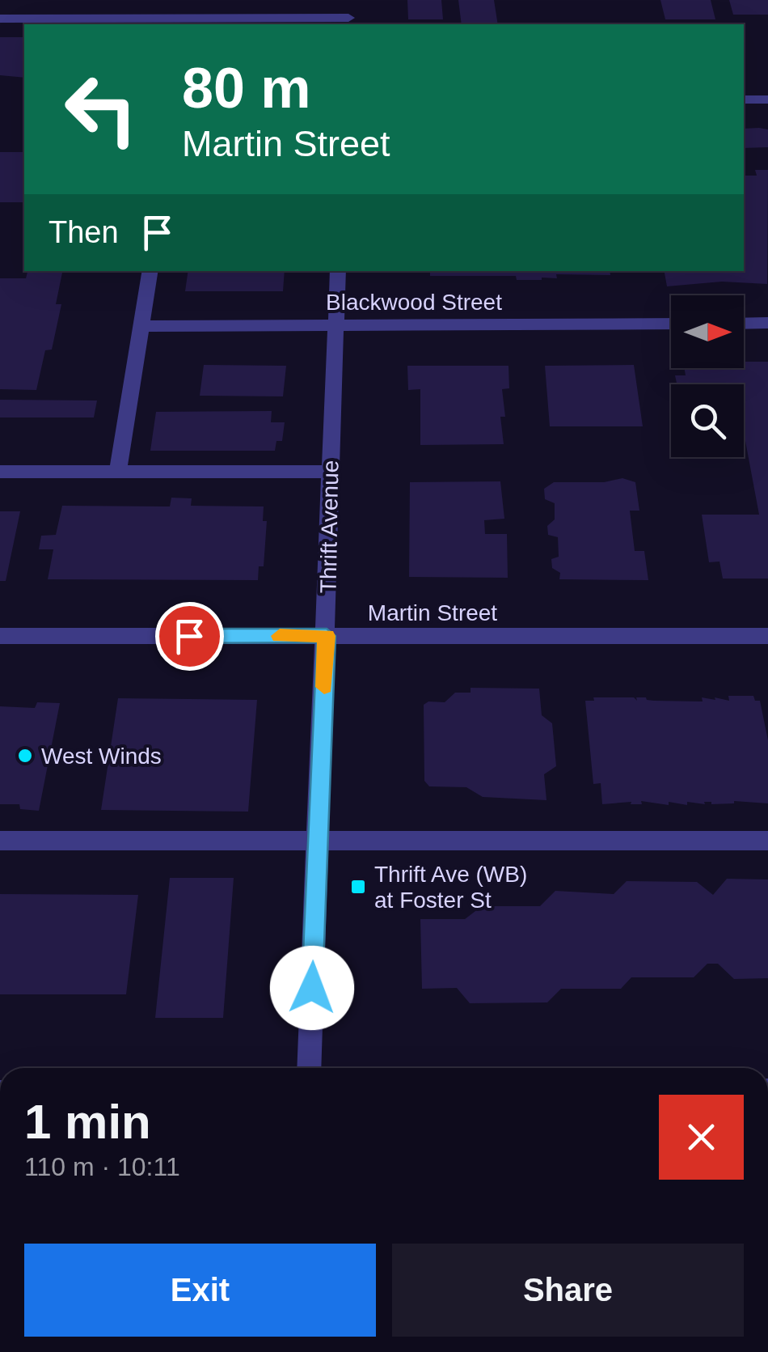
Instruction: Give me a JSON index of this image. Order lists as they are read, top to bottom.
{
  "streets": {
    "street": ["Blackwood Street", "Thrift Avenue", "Martin Street"]
  },
  "crossings": [
    ["Blackwood Street", "Thrift Avenue"],
    ["Thrift Avenue", "Martin Street"]
  ],
  "places": {
    "other": ["West Winds"],
    "transit": ["Thrift Ave (WB) at Foster St"]
  },
  "north": "right",
  "page": {
    "turn": ["80 m", "Martin Street"],
    "then": "Then",
    "heading": ["1 min", "110 m · 10:11"],
    "buttons": ["Exit", "Share"]
  }
}
